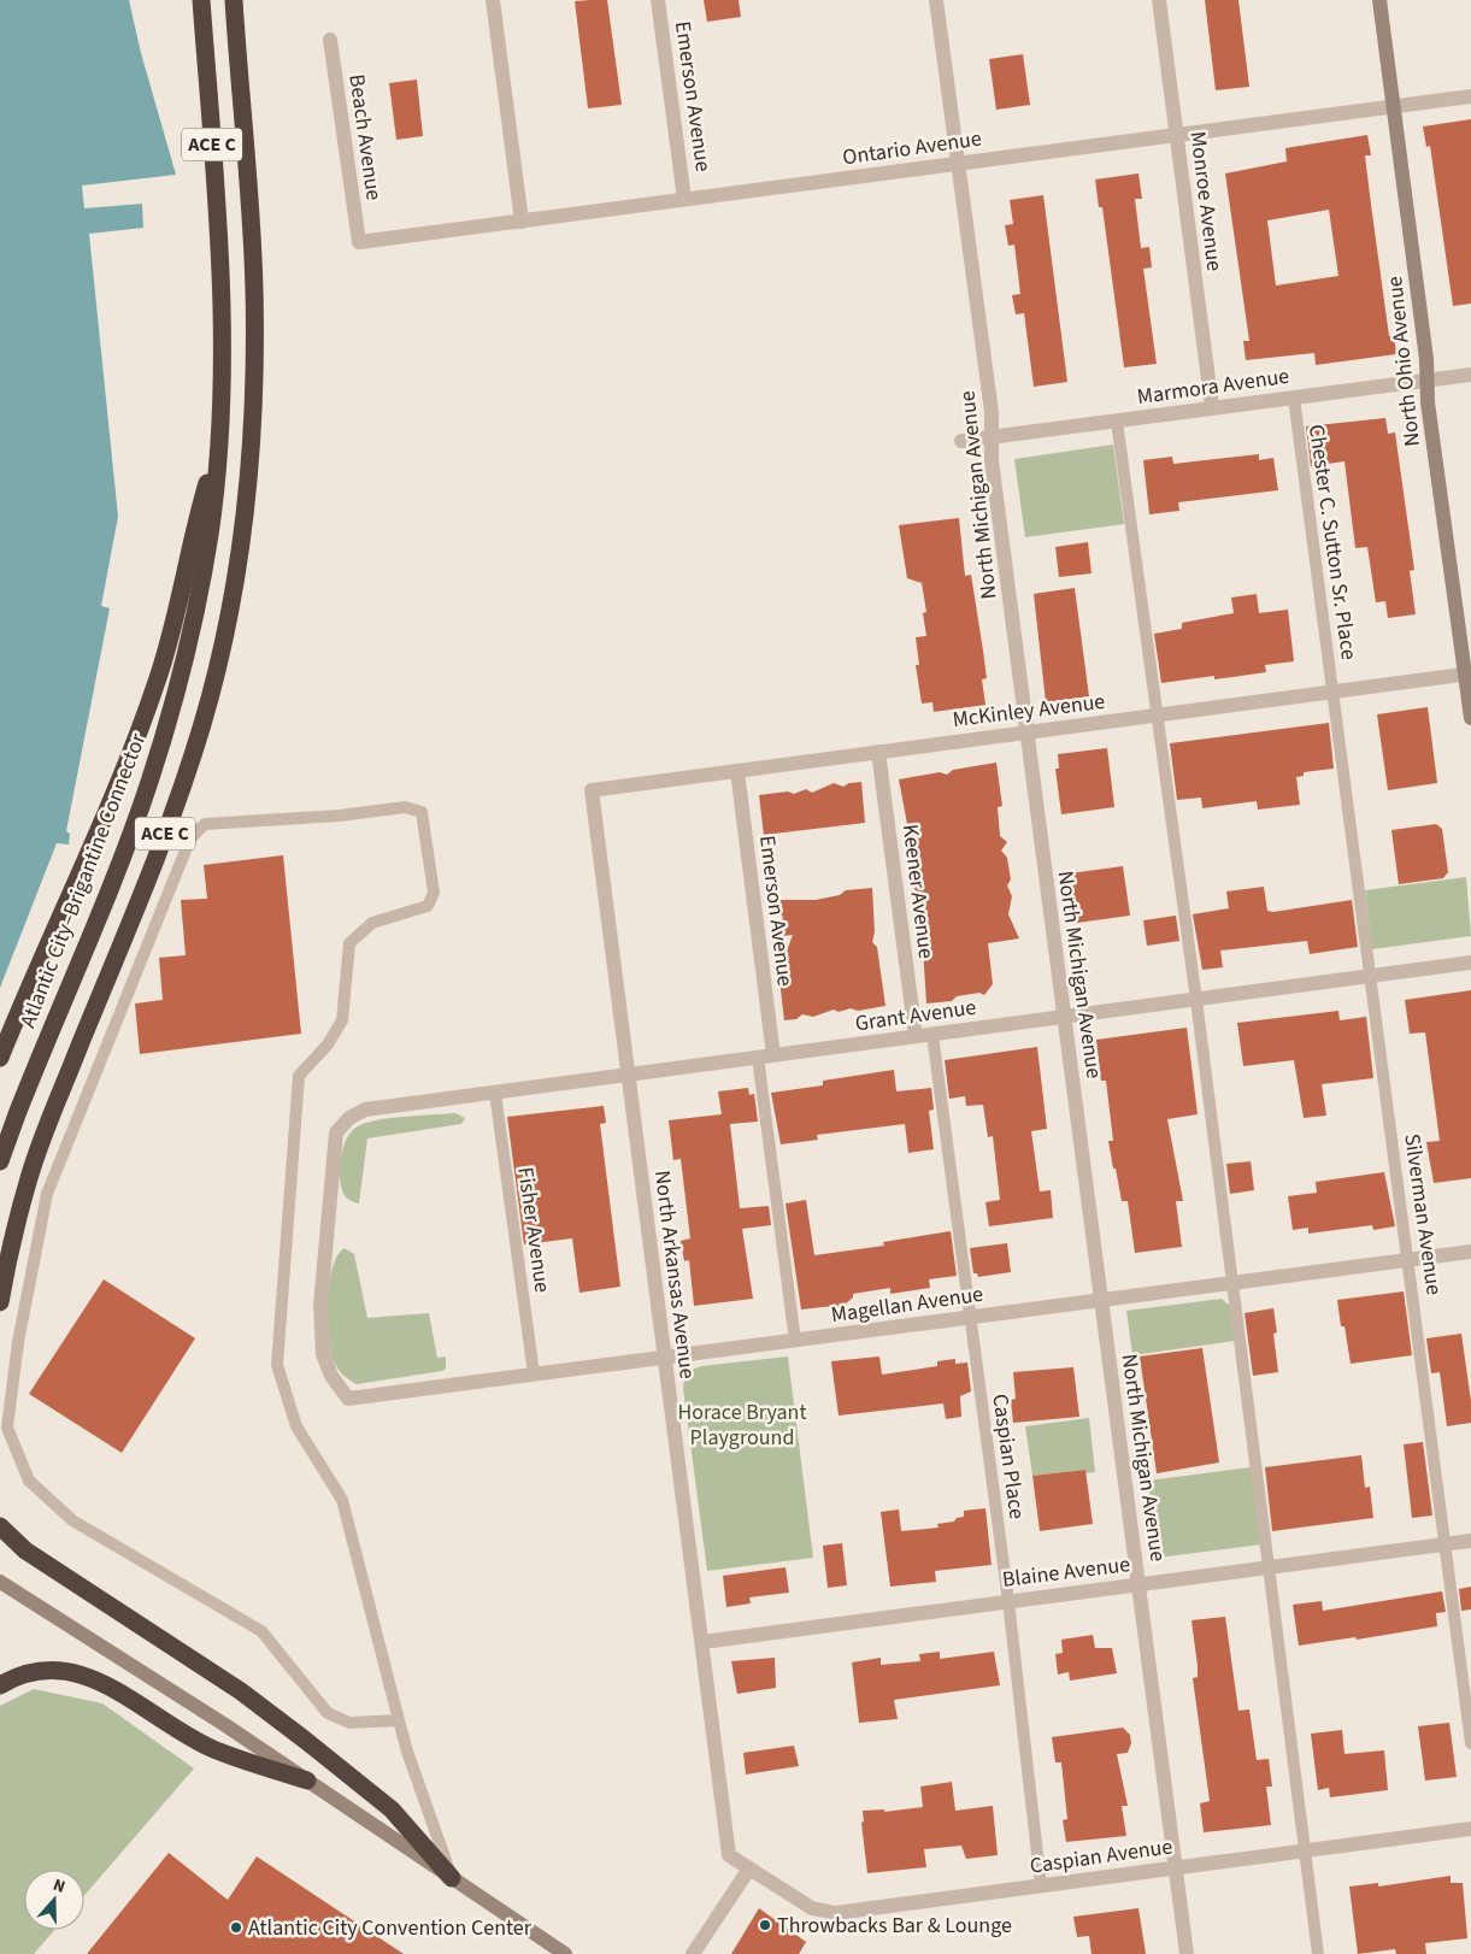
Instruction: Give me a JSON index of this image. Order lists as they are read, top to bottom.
{
  "streets": {
    "highway": ["ACE C", "Atlantic City–Brigantine Connector"],
    "street": [
      "Emerson Avenue",
      "Beach Avenue",
      "Ontario Avenue",
      "Monroe Avenue",
      "North Ohio Avenue",
      "Marmora Avenue",
      "North Michigan Avenue",
      "McKinley Avenue",
      "Keener Avenue",
      "Grant Avenue",
      "North Arkansas Avenue",
      "Magellan Avenue",
      "Blaine Avenue",
      "Caspian Avenue"
    ],
    "lane": [
      "Chester C. Sutton Sr. Place",
      "Silverman Avenue",
      "Fisher Avenue",
      "Caspian Place"
    ]
  },
  "crossings": [
    ["Emerson Avenue", "Ontario Avenue"],
    ["Emerson Avenue", "McKinley Avenue"],
    ["Emerson Avenue", "Grant Avenue"],
    ["Beach Avenue", "Ontario Avenue"],
    ["Ontario Avenue", "Monroe Avenue"],
    ["Ontario Avenue", "North Ohio Avenue"],
    ["Ontario Avenue", "North Michigan Avenue"],
    ["Monroe Avenue", "Marmora Avenue"],
    ["North Ohio Avenue", "Marmora Avenue"],
    ["North Ohio Avenue", "McKinley Avenue"],
    ["Marmora Avenue", "North Michigan Avenue"],
    ["Marmora Avenue", "Chester C. Sutton Sr. Place"],
    ["North Michigan Avenue", "McKinley Avenue"],
    ["North Michigan Avenue", "Grant Avenue"],
    ["North Michigan Avenue", "Magellan Avenue"],
    ["North Michigan Avenue", "Blaine Avenue"],
    ["North Michigan Avenue", "Caspian Avenue"],
    ["Chester C. Sutton Sr. Place", "McKinley Avenue"],
    ["Chester C. Sutton Sr. Place", "Silverman Avenue"],
    ["McKinley Avenue", "Keener Avenue"],
    ["McKinley Avenue", "Silverman Avenue"],
    ["McKinley Avenue", "North Arkansas Avenue"],
    ["Keener Avenue", "Grant Avenue"],
    ["Grant Avenue", "Silverman Avenue"],
    ["Grant Avenue", "Fisher Avenue"],
    ["Grant Avenue", "North Arkansas Avenue"],
    ["Grant Avenue", "Magellan Avenue"],
    ["Grant Avenue", "Caspian Place"],
    ["Silverman Avenue", "Magellan Avenue"],
    ["Silverman Avenue", "Blaine Avenue"],
    ["Fisher Avenue", "Magellan Avenue"],
    ["North Arkansas Avenue", "Magellan Avenue"],
    ["North Arkansas Avenue", "Blaine Avenue"],
    ["North Arkansas Avenue", "Caspian Avenue"],
    ["Magellan Avenue", "Caspian Place"],
    ["Caspian Place", "Blaine Avenue"],
    ["Caspian Place", "Caspian Avenue"]
  ],
  "parks": ["Horace Bryant Playground"],
  "places": ["Throwbacks Bar & Lounge", "Atlantic City Convention Center"],
  "north": "top"
}
